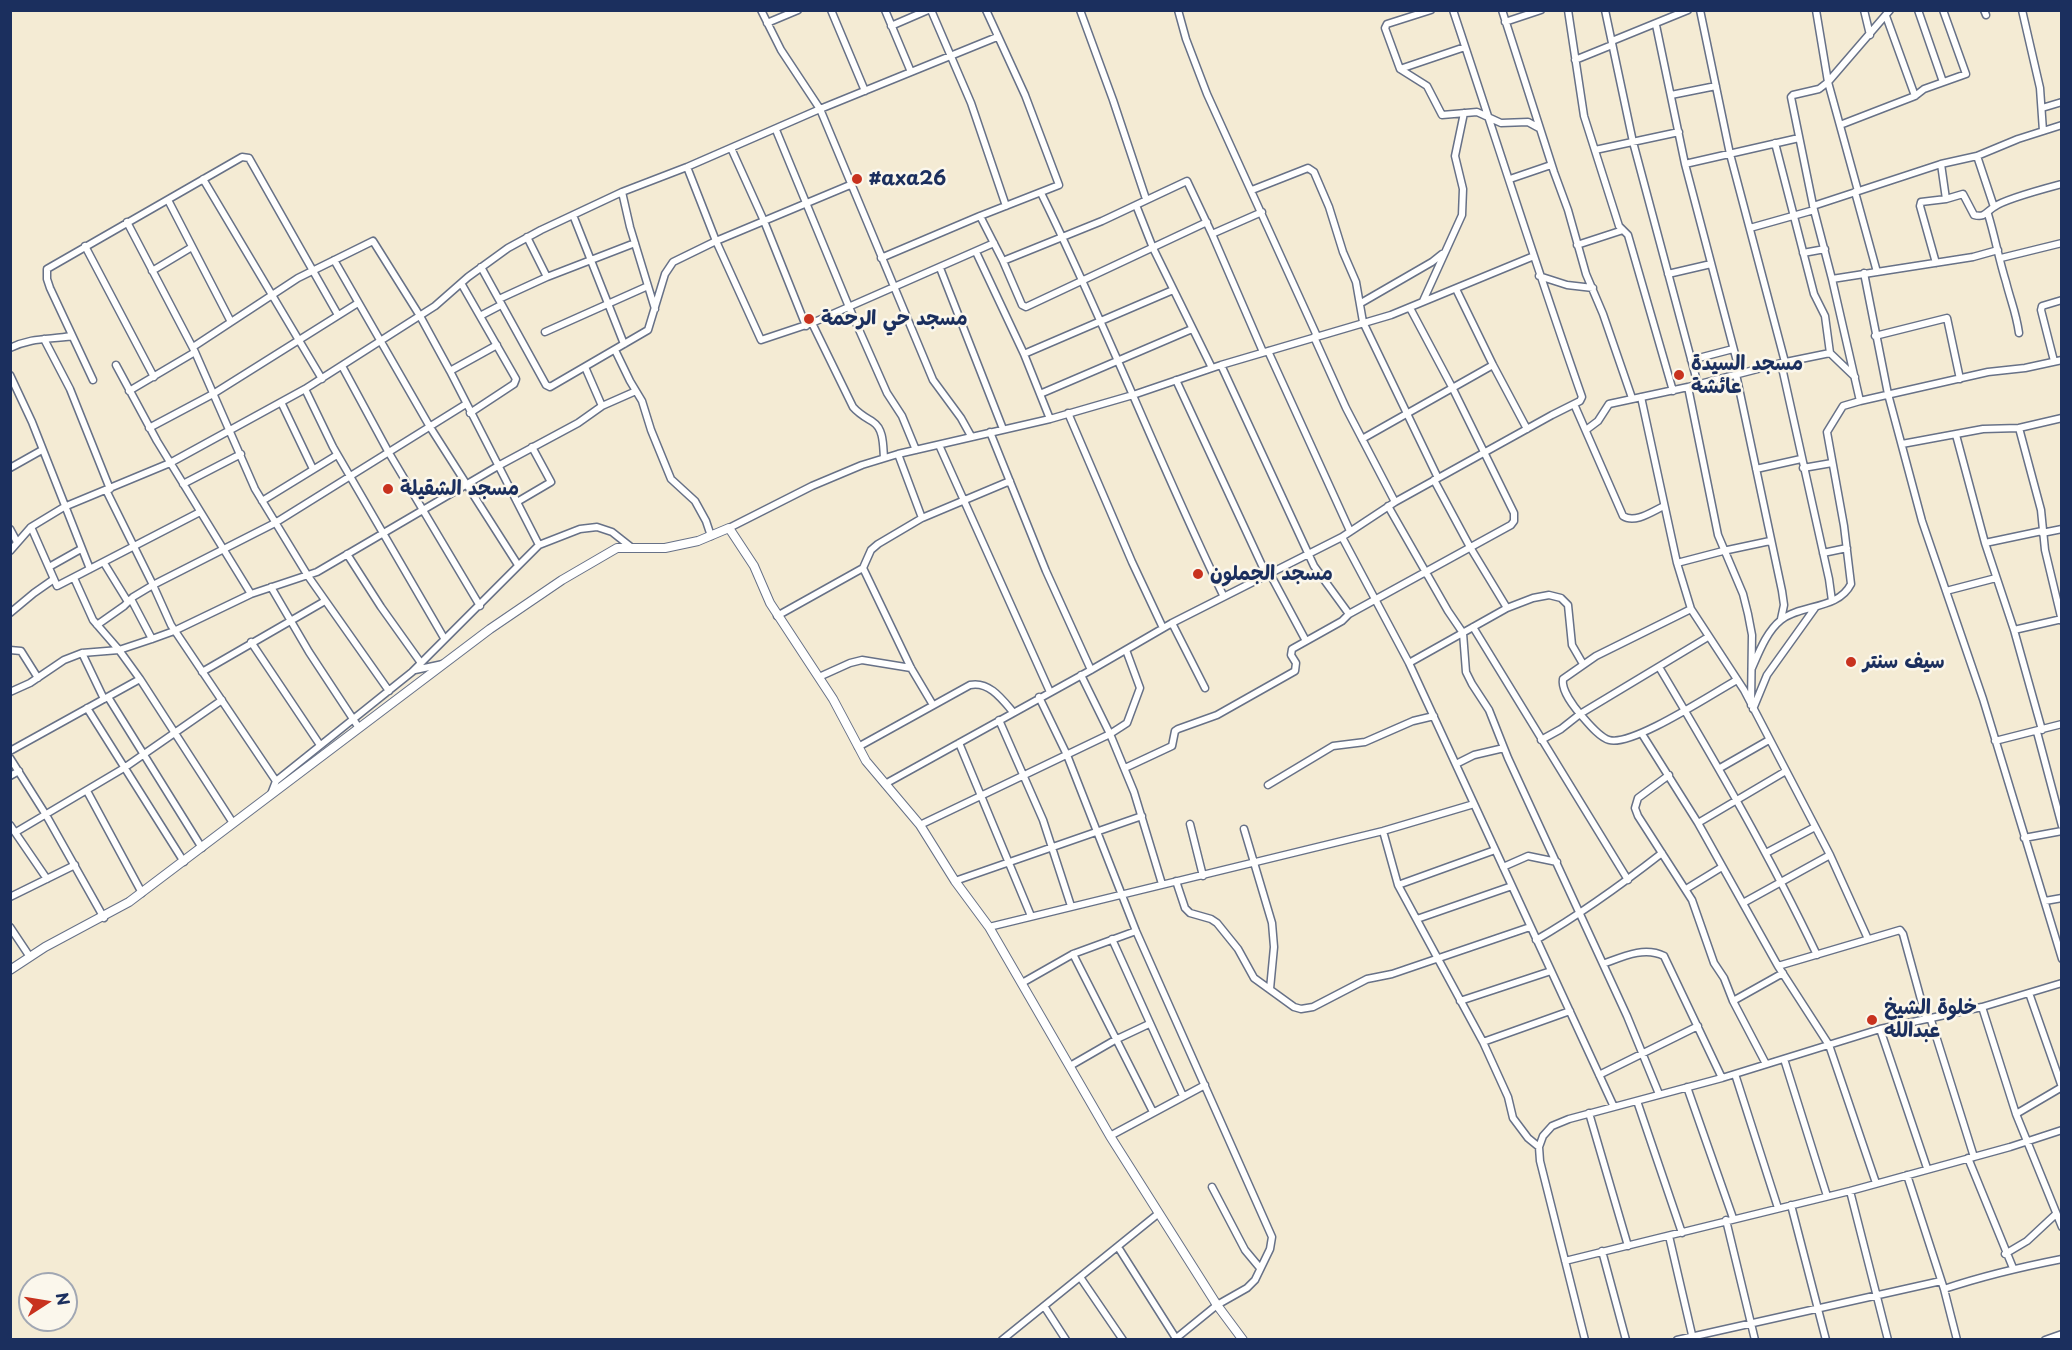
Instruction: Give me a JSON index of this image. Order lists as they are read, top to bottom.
{
  "places": [
    "#axa26",
    "مسجد حي الرحمة",
    "مسجد السيدة عائشة",
    "مسجد الشقيلة",
    "مسجد الجملون",
    "سيف سنتر",
    "خلوة الشيخ عبدالله"
  ],
  "north": "right"
}
